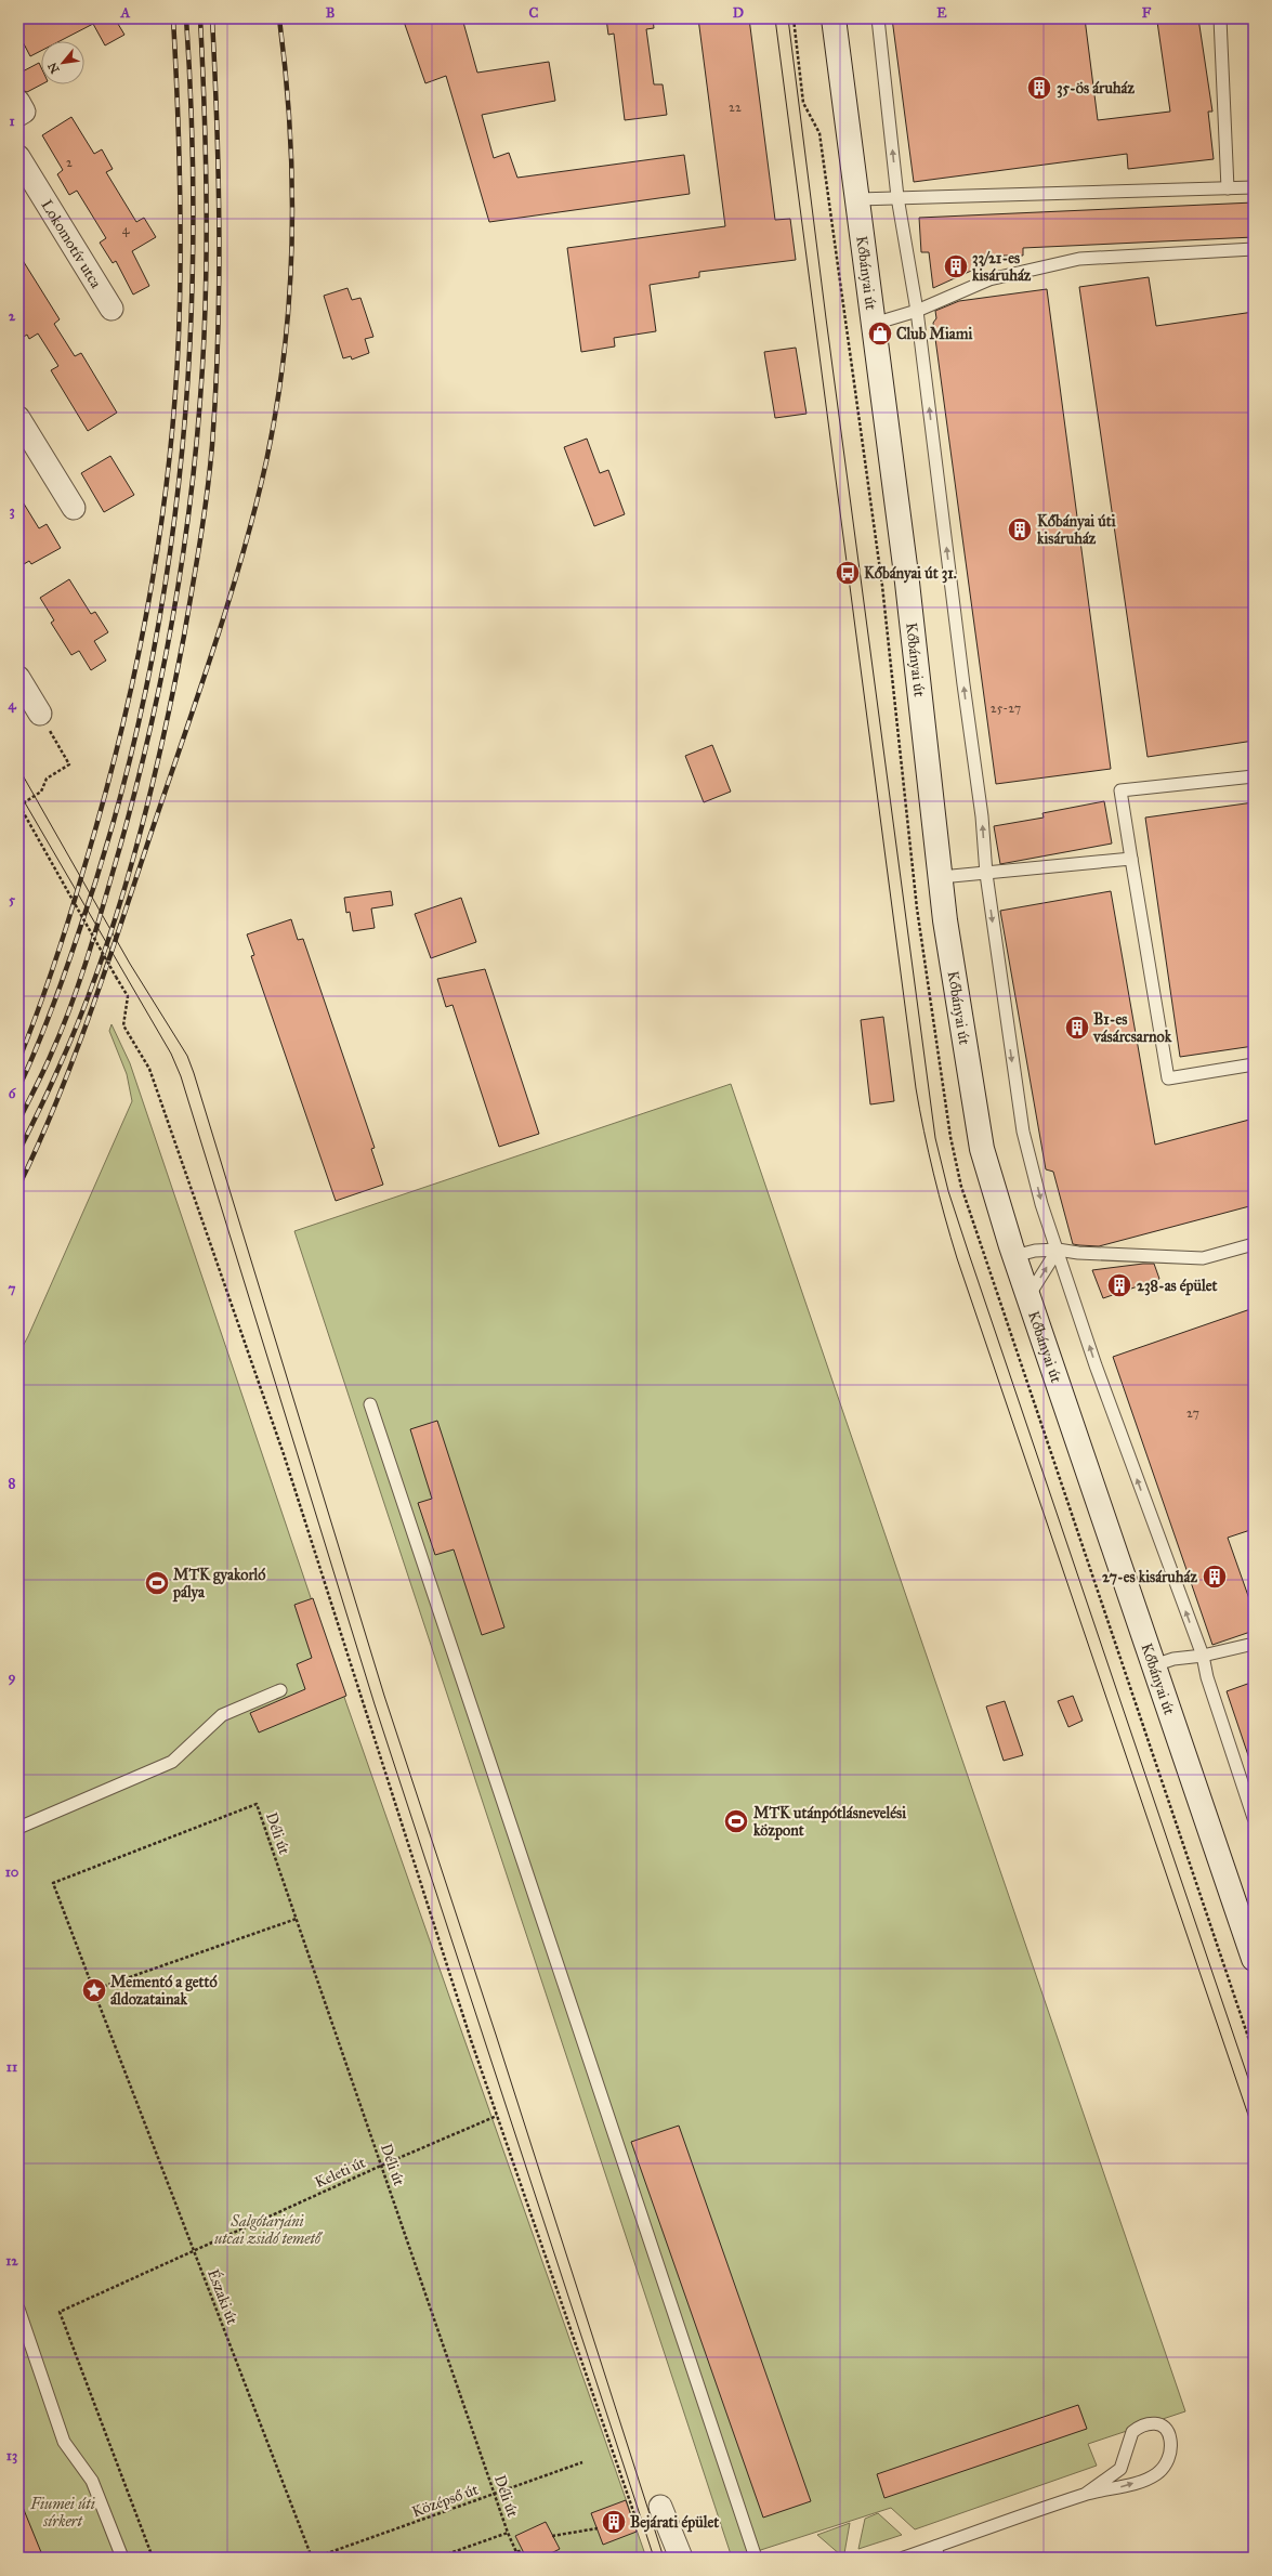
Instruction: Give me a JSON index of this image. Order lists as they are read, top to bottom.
{
  "streets": {
    "main road": ["Kőbányai út"],
    "street": ["Lokomotív utca"],
    "path": [
      "Déli út",
      "Keleti út",
      "Északi út",
      "Középső út"
    ]
  },
  "crossings": [
    ["Déli út", "Keleti út"],
    ["Déli út", "Északi út"],
    ["Déli út", "Középső út"],
    ["Keleti út", "Északi út"],
    ["Északi út", "Középső út"]
  ],
  "parks": ["Salgótarjáni utcai zsidó temető", "Fiumei úti sírkert"],
  "places": {
    "building": [
      "35-ös áruház",
      "33/21-es kisáruház",
      "Kőbányai úti kisáruház",
      "B1-es vásárcsarnok",
      "238-as épület",
      "27-es kisáruház",
      "Bejárati épület"
    ],
    "shop": ["Club Miami"],
    "bus stop": ["Kőbányai út 31."],
    "sports": ["MTK gyakorló pálya", "MTK utánpótlásnevelési központ"],
    "place": ["Mementó a gettó áldozatainak"]
  },
  "house_numbers": [
    "22",
    "2",
    "4",
    "25-27",
    "27"
  ],
  "north": "bottom left",
  "grid": {
    "columns": [
      "A",
      "B",
      "C",
      "D",
      "E",
      "F"
    ],
    "rows": [
      "1",
      "2",
      "3",
      "4",
      "5",
      "6",
      "7",
      "8",
      "9",
      "10",
      "11",
      "12",
      "13"
    ]
  }
}
